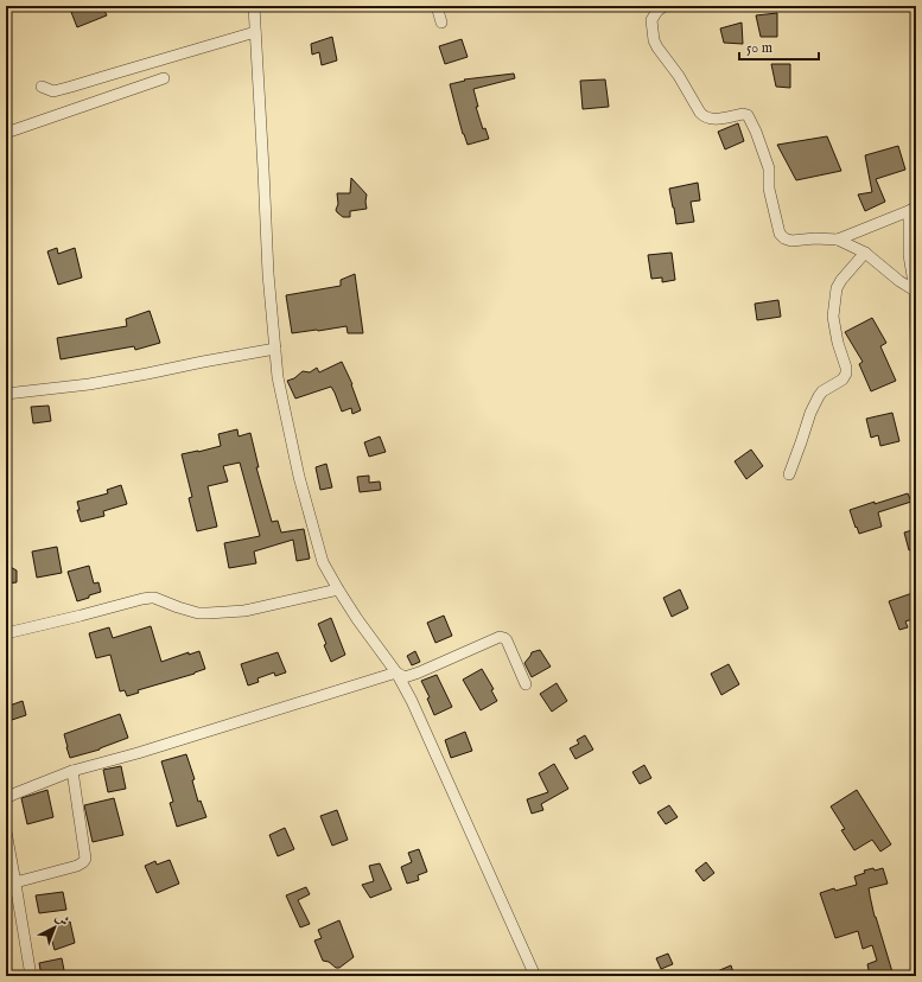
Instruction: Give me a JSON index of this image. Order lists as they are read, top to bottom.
{
  "scale_bar": "50 m",
  "north": "top right"
}
